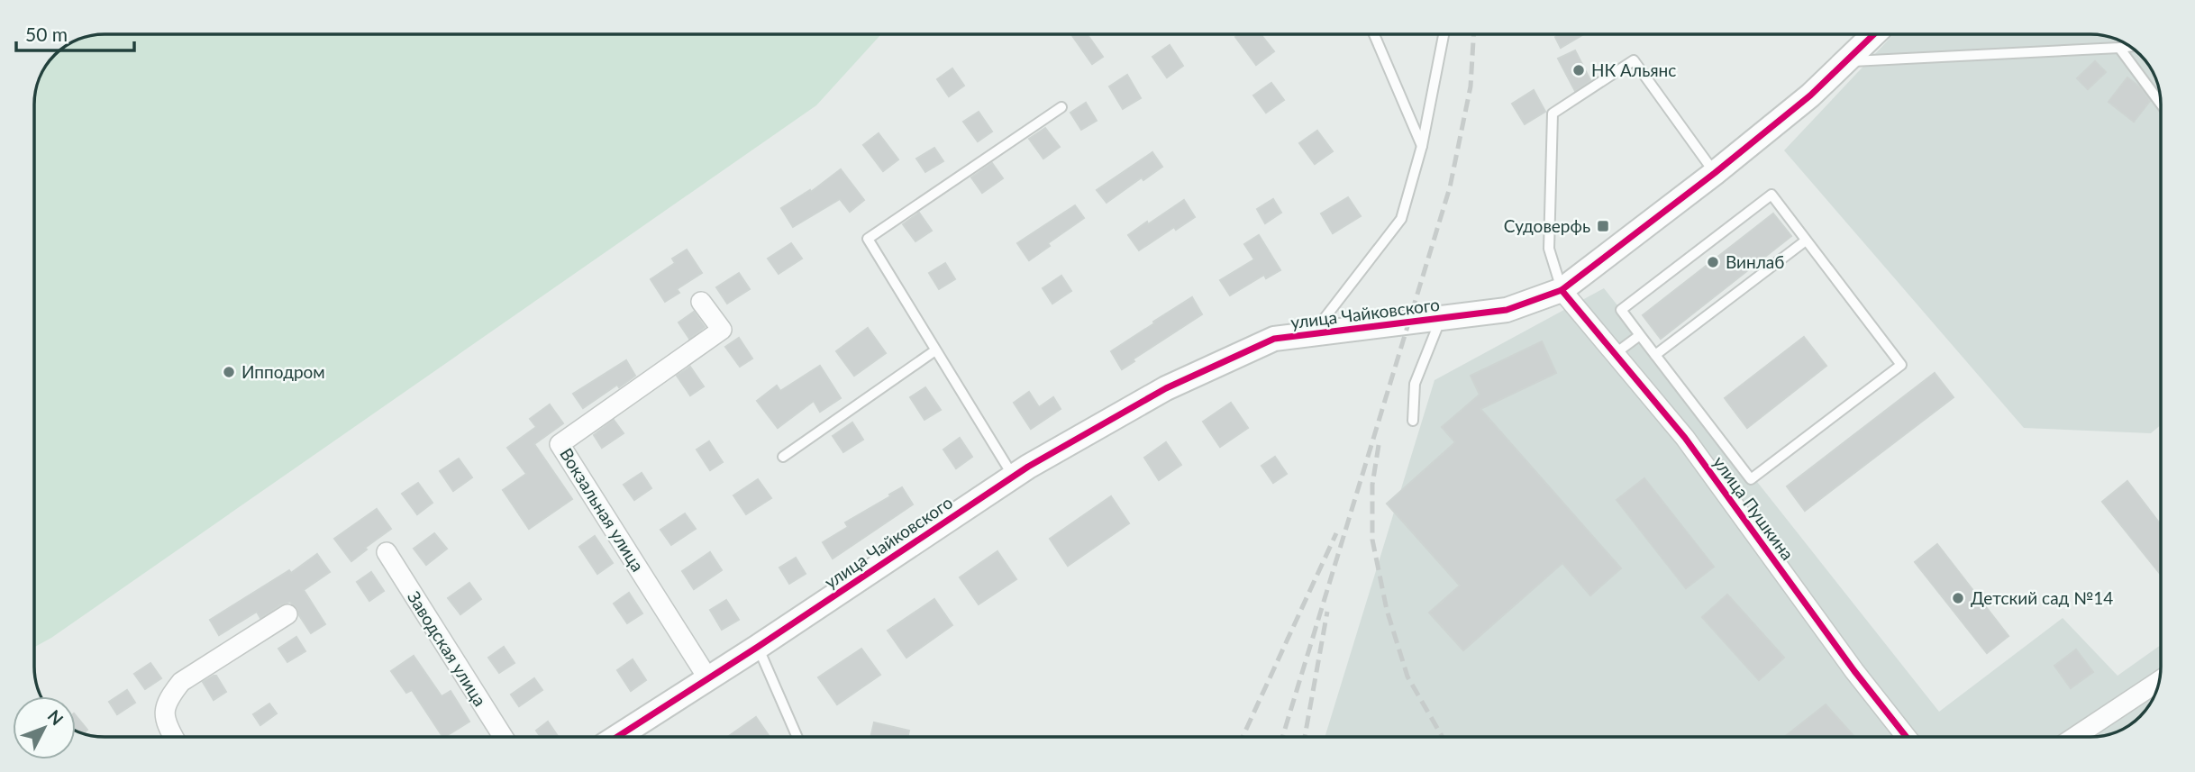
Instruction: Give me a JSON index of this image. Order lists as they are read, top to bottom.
{
  "streets": {
    "street": [
      "улица Чайковского",
      "улица Пушкина",
      "Вокзальная улица",
      "Заводская улица"
    ]
  },
  "crossings": [
    ["улица Чайковского", "улица Пушкина"],
    ["улица Чайковского", "Вокзальная улица"]
  ],
  "places": {
    "other": [
      "НК Альянс",
      "Винлаб",
      "Ипподром",
      "Детский сад №14"
    ],
    "transit": ["Судоверфь"]
  },
  "scale_bar": "50 m",
  "north": "top right"
}
